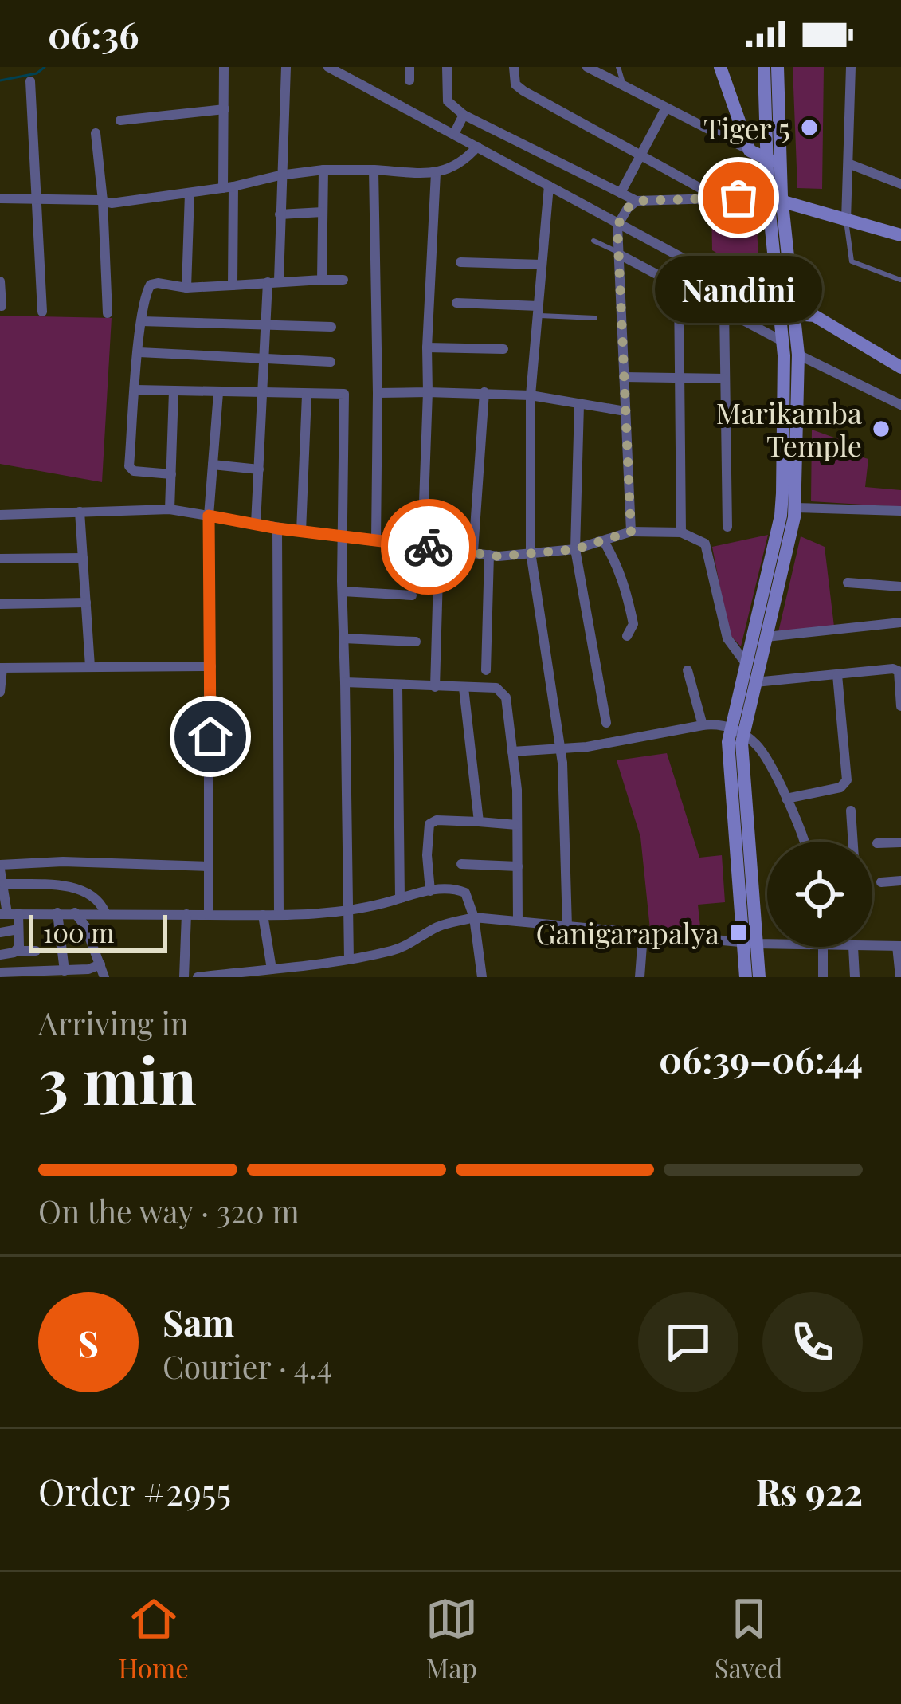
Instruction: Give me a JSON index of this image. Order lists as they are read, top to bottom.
{
  "places": {
    "other": ["Tiger 5", "Nandini", "Marikamba Temple"],
    "transit": ["Ganigarapalya"]
  },
  "scale_bar": "100 m",
  "page": {
    "status": "06:36",
    "bubble": "Nandini",
    "scale": "100 m",
    "heading": ["3 min", "Arriving in", "06:39–06:44"],
    "panel": [
      "Sam",
      "Courier · 4.4",
      "Order #2955",
      "Rs 922"
    ],
    "bar": "On the way · 320 m",
    "round": "S",
    "tabs": ["Home", "Map", "Saved"]
  }
}
